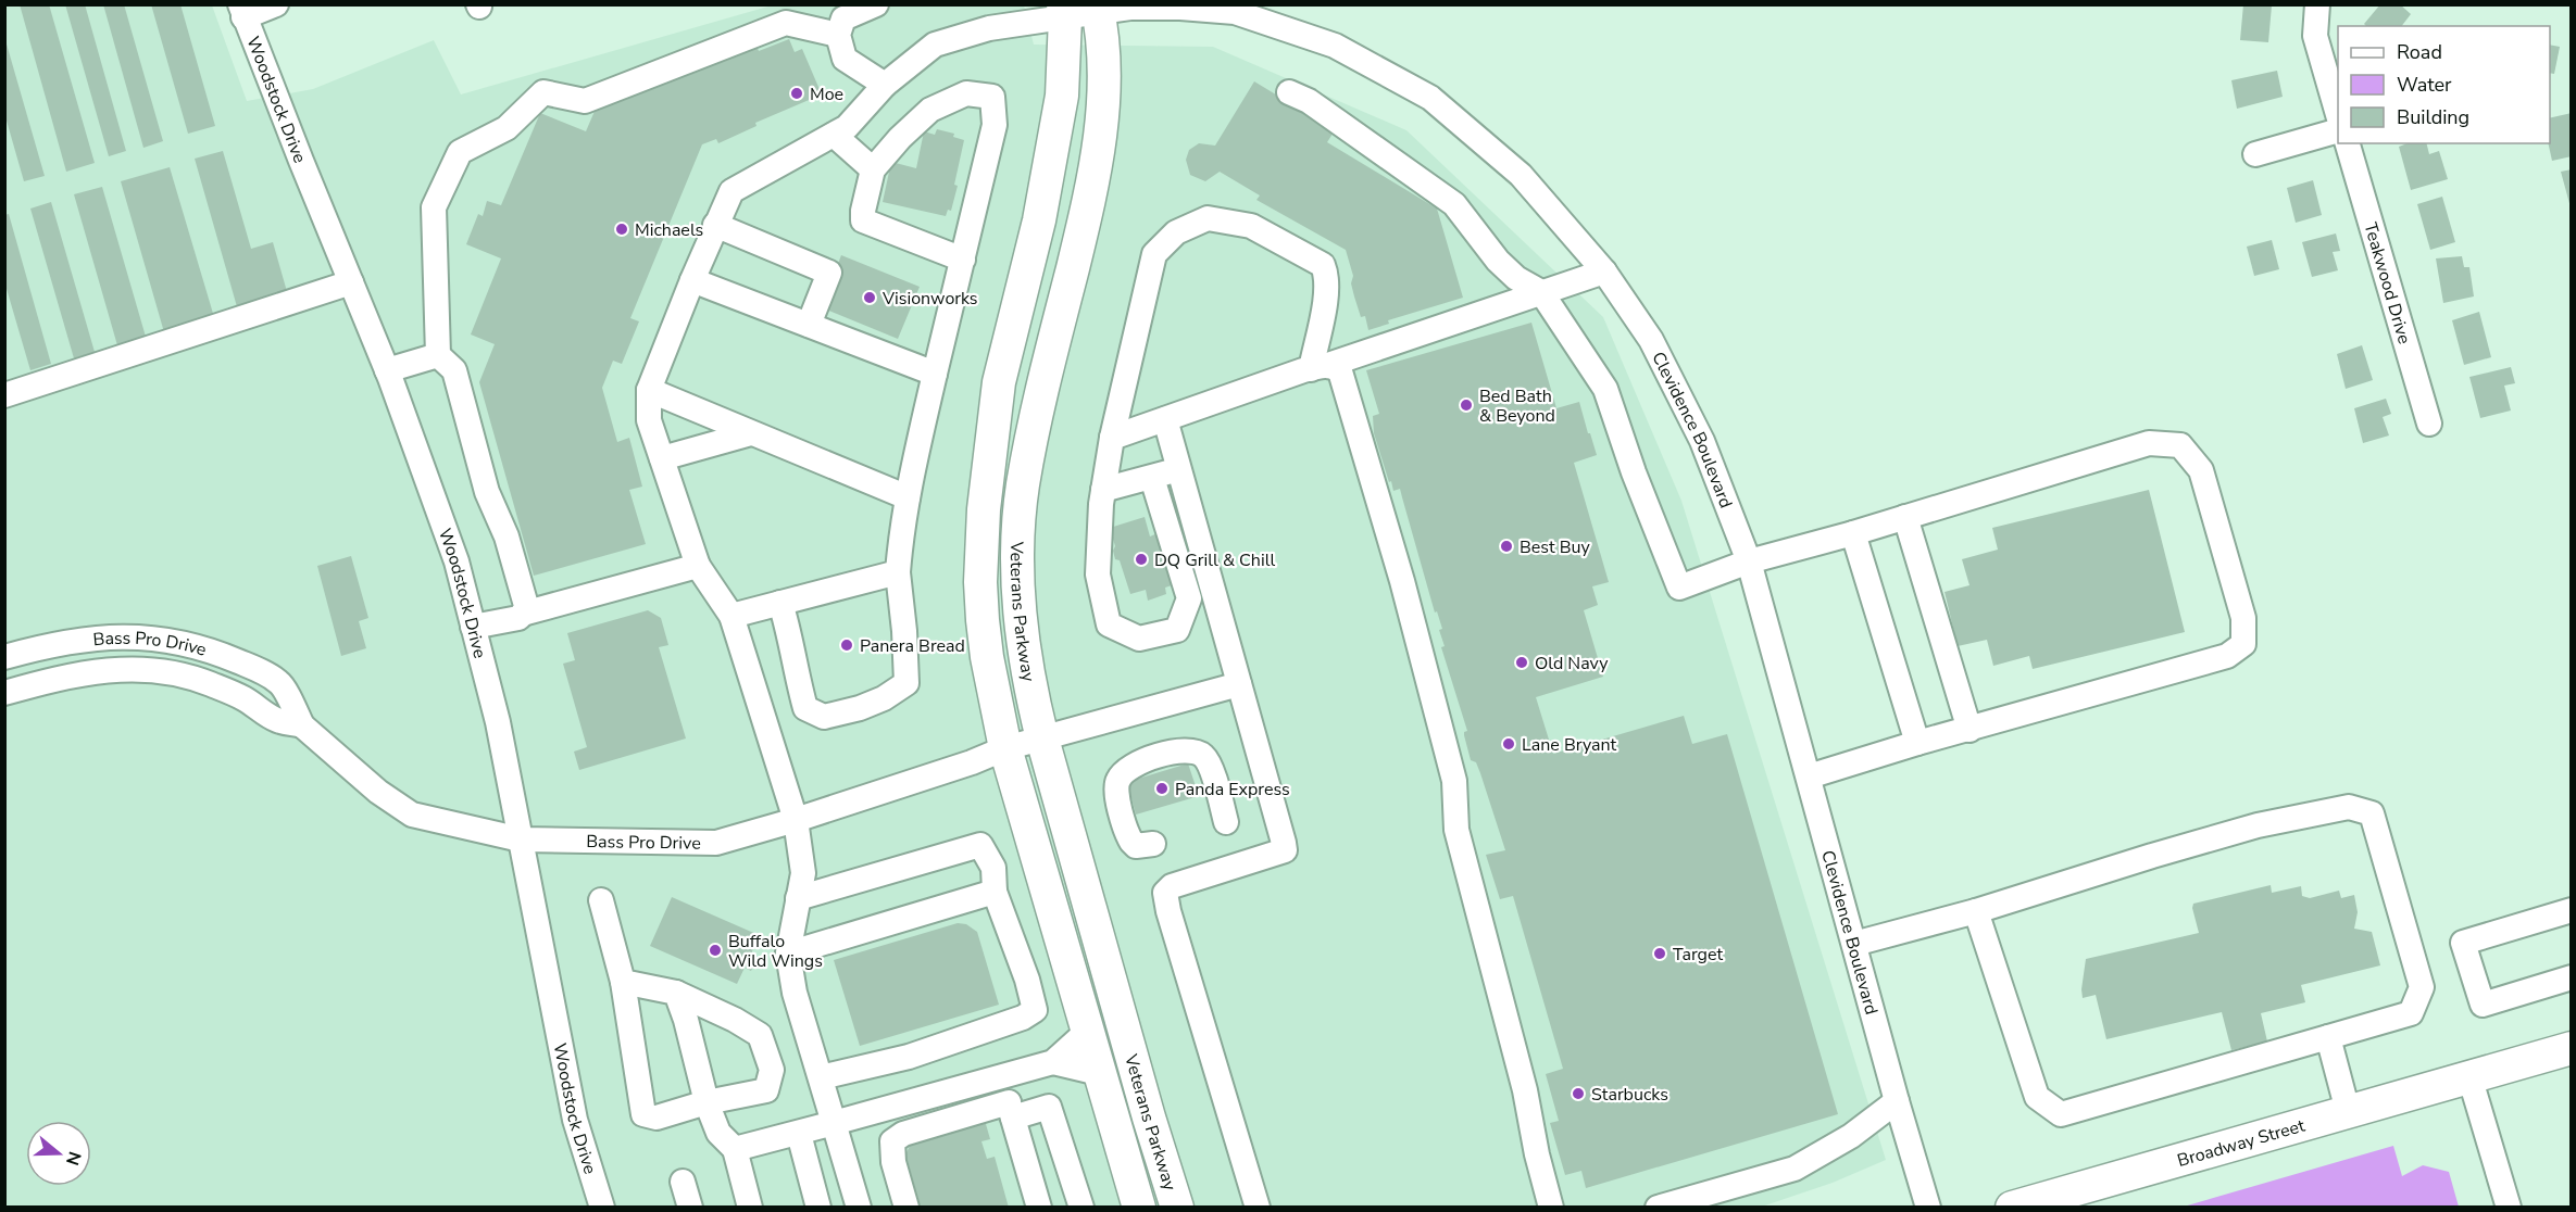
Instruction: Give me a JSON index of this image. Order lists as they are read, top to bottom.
{
  "streets": {
    "main road": ["Veterans Parkway", "Broadway Street"],
    "street": [
      "Woodstock Drive",
      "Teakwood Drive",
      "Clevidence Boulevard",
      "Bass Pro Drive"
    ]
  },
  "crossings": [
    ["Woodstock Drive", "Bass Pro Drive"],
    ["Clevidence Boulevard", "Veterans Parkway"],
    ["Veterans Parkway", "Bass Pro Drive"]
  ],
  "places": [
    "Moe",
    "Michaels",
    "Visionworks",
    "Bed Bath & Beyond",
    "Best Buy",
    "DQ Grill & Chill",
    "Panera Bread",
    "Old Navy",
    "Lane Bryant",
    "Panda Express",
    "Buffalo Wild Wings",
    "Target",
    "Starbucks"
  ],
  "legend": ["Road", "Water", "Building"],
  "north": "right"
}
